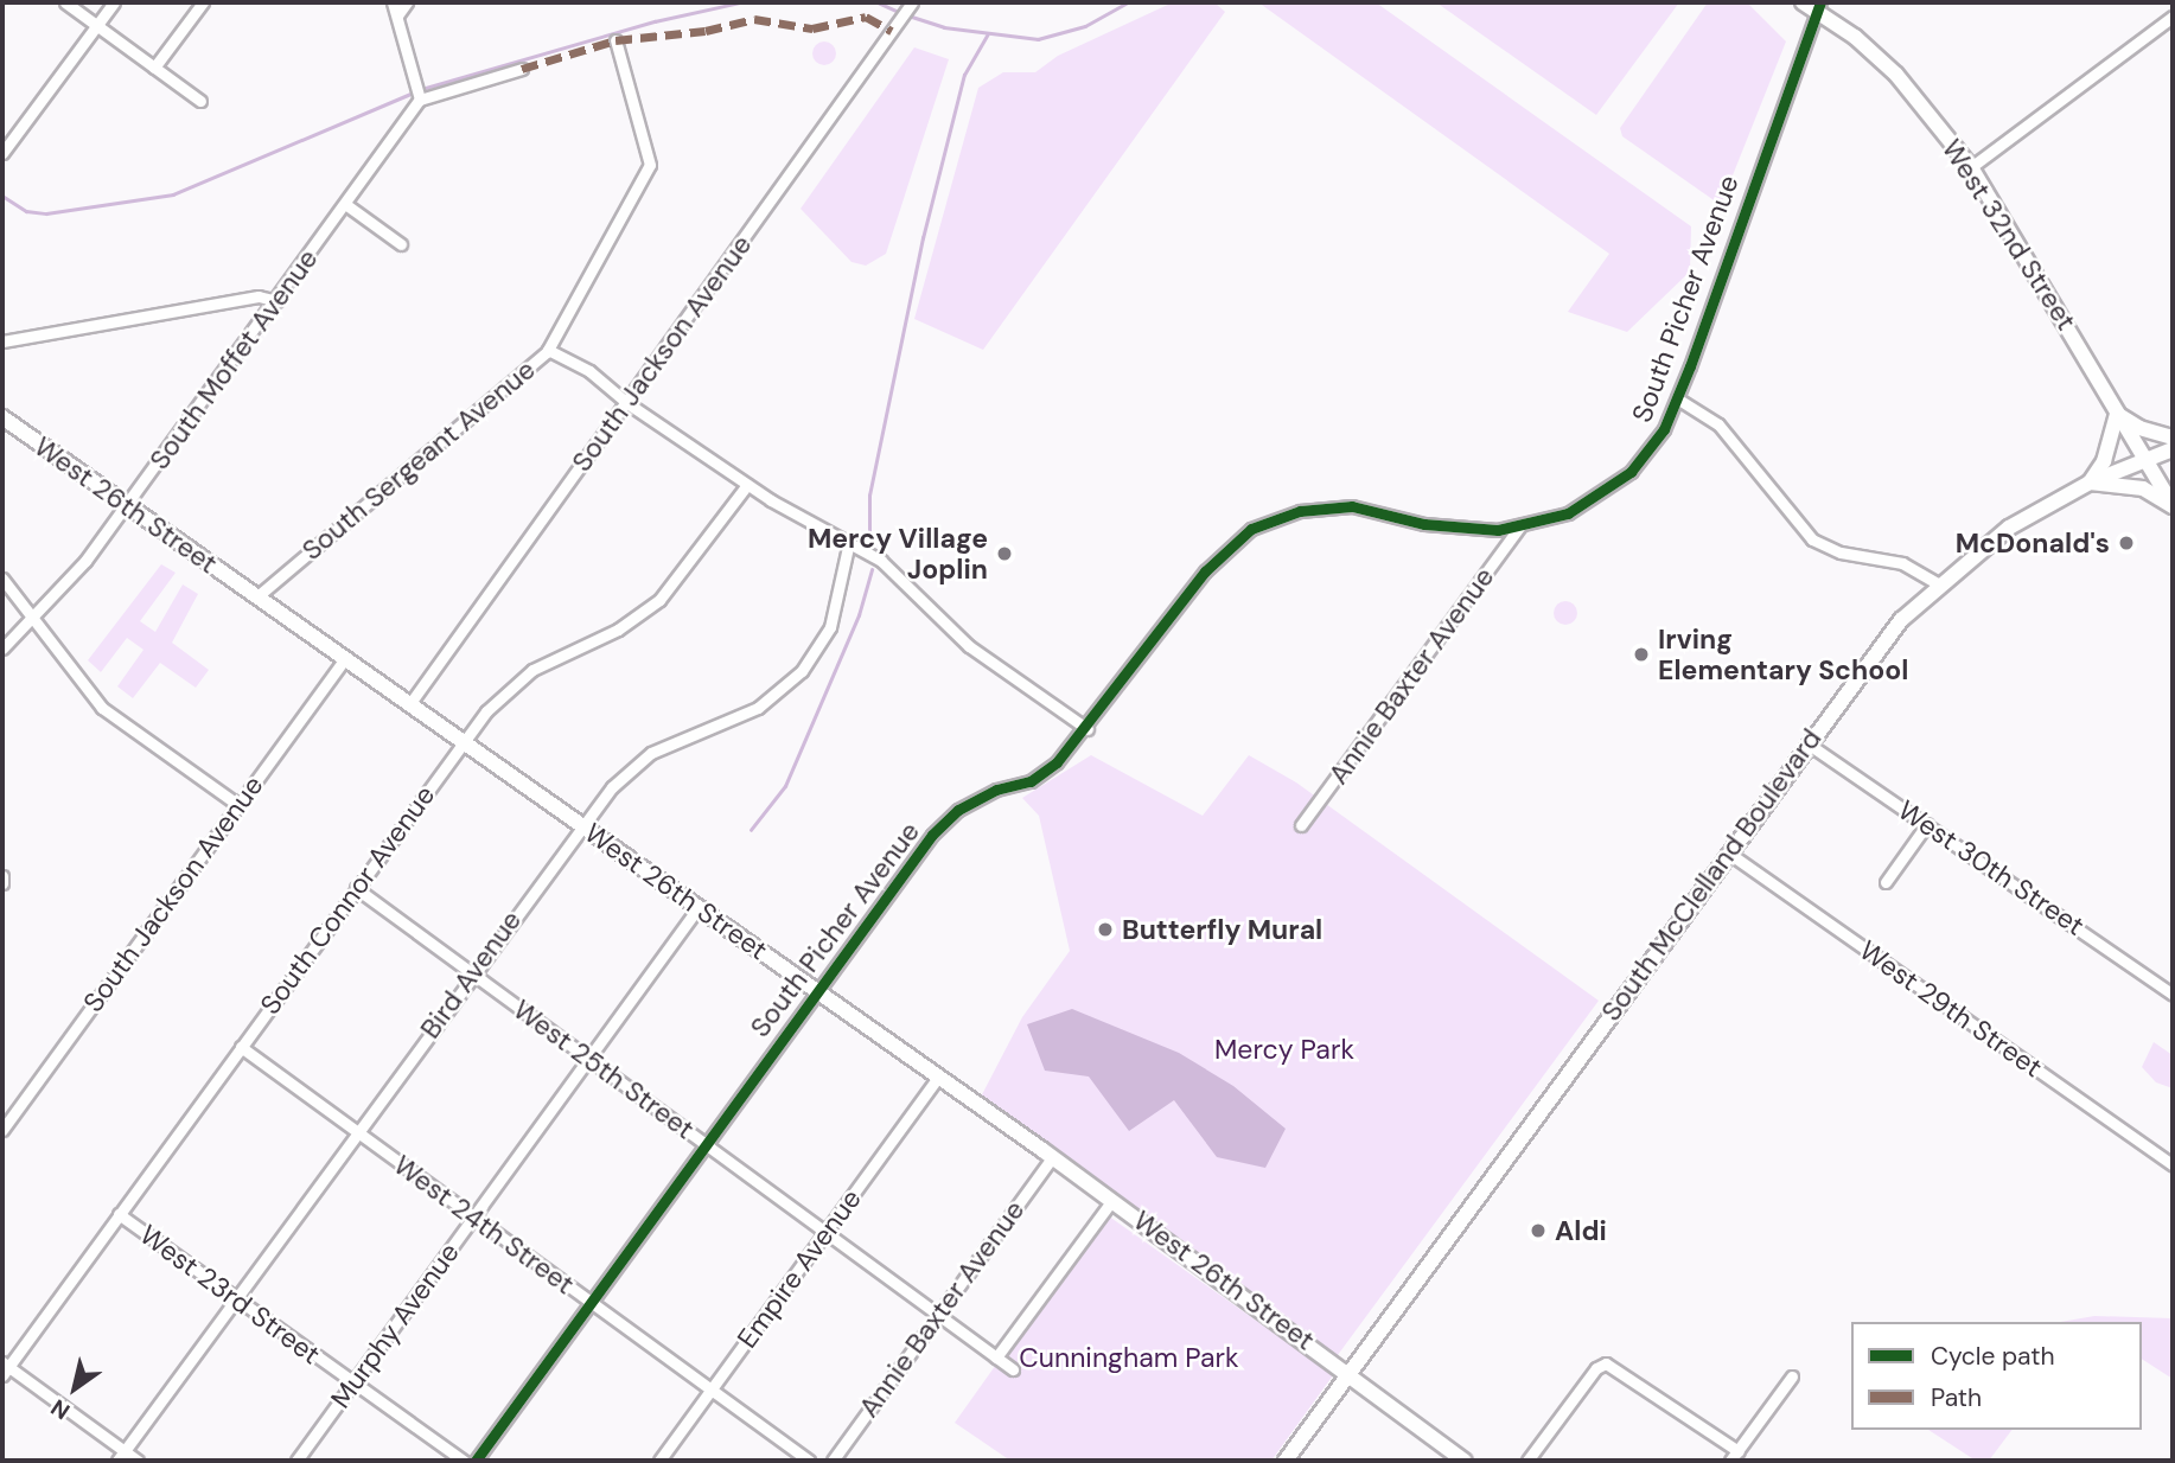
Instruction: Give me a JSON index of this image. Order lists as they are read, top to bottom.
{
  "streets": {
    "main road": ["West 32nd Street", "West 26th Street", "South McClelland Boulevard"],
    "street": [
      "South Picher Avenue",
      "South Jackson Avenue",
      "South Moffet Avenue",
      "South Sergeant Avenue",
      "Annie Baxter Avenue",
      "West 30th Street",
      "South Connor Avenue",
      "Bird Avenue",
      "West 29th Street",
      "West 25th Street",
      "West 24th Street",
      "Empire Avenue",
      "West 23rd Street",
      "Murphy Avenue"
    ]
  },
  "crossings": [
    ["West 32nd Street", "South Picher Avenue"],
    ["West 32nd Street", "South McClelland Boulevard"],
    ["South Picher Avenue", "West 26th Street"],
    ["South Picher Avenue", "Annie Baxter Avenue"],
    ["South Picher Avenue", "West 25th Street"],
    ["South Picher Avenue", "West 24th Street"],
    ["South Jackson Avenue", "West 26th Street"],
    ["South Moffet Avenue", "West 26th Street"],
    ["South Sergeant Avenue", "West 26th Street"],
    ["West 26th Street", "Annie Baxter Avenue"],
    ["West 26th Street", "South McClelland Boulevard"],
    ["West 26th Street", "South Connor Avenue"],
    ["West 26th Street", "Bird Avenue"],
    ["West 26th Street", "Empire Avenue"],
    ["West 26th Street", "Murphy Avenue"],
    ["Annie Baxter Avenue", "West 25th Street"],
    ["West 30th Street", "South McClelland Boulevard"],
    ["South McClelland Boulevard", "West 29th Street"],
    ["South Connor Avenue", "West 25th Street"],
    ["South Connor Avenue", "West 24th Street"],
    ["South Connor Avenue", "West 23rd Street"],
    ["Bird Avenue", "West 25th Street"],
    ["Bird Avenue", "West 24th Street"],
    ["Bird Avenue", "West 23rd Street"],
    ["West 25th Street", "Empire Avenue"],
    ["West 25th Street", "Murphy Avenue"],
    ["West 24th Street", "Empire Avenue"],
    ["West 24th Street", "Murphy Avenue"],
    ["West 23rd Street", "Murphy Avenue"]
  ],
  "parks": ["Mercy Park", "Cunningham Park"],
  "places": [
    "McDonald's",
    "Mercy Village Joplin",
    "Irving Elementary School",
    "Butterfly Mural",
    "Aldi"
  ],
  "legend": ["Cycle path", "Path"],
  "north": "bottom left"
}
